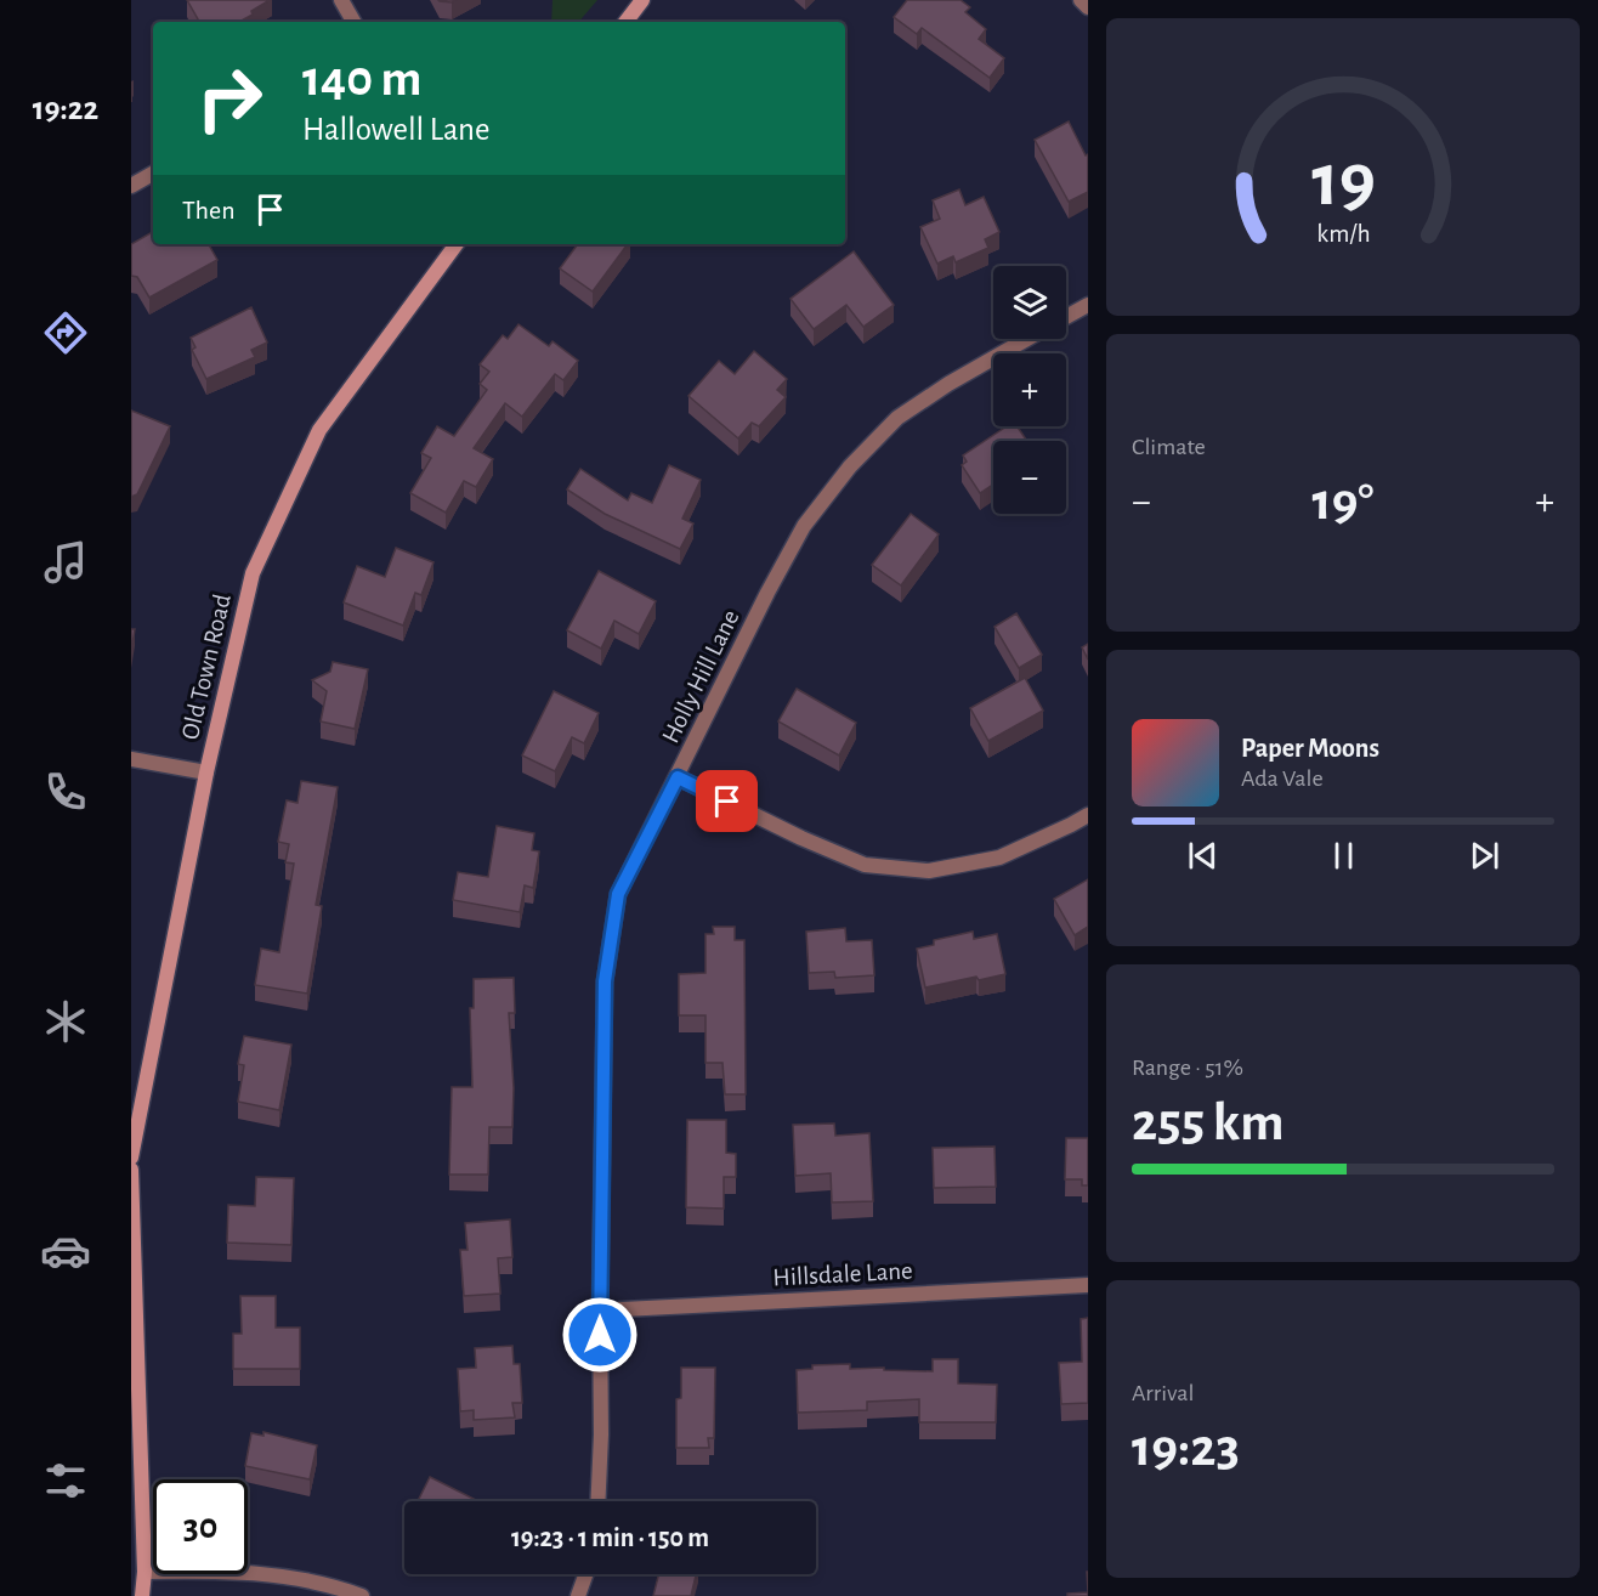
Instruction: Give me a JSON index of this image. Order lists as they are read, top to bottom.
{
  "streets": {
    "main road": ["Old Town Road"],
    "street": ["Holly Hill Lane", "Hillsdale Lane"]
  },
  "crossings": [
    ["Holly Hill Lane", "Hillsdale Lane"]
  ],
  "page": {
    "tabs": "19:22",
    "turn": ["140 m", "Hallowell Lane"],
    "then": "Then",
    "map_buttons": ["+", "−"],
    "tile": [
      "Climate",
      ["Range · 51%", "255 km"],
      ["Arrival", "19:23"]
    ],
    "heat": ["−", "19°", "+"],
    "song": ["Paper Moons", "Ada Vale"],
    "limit": "30",
    "trip": "19:23 · 1 min · 150 m",
    "gauge": ["19", "km/h"]
  }
}
